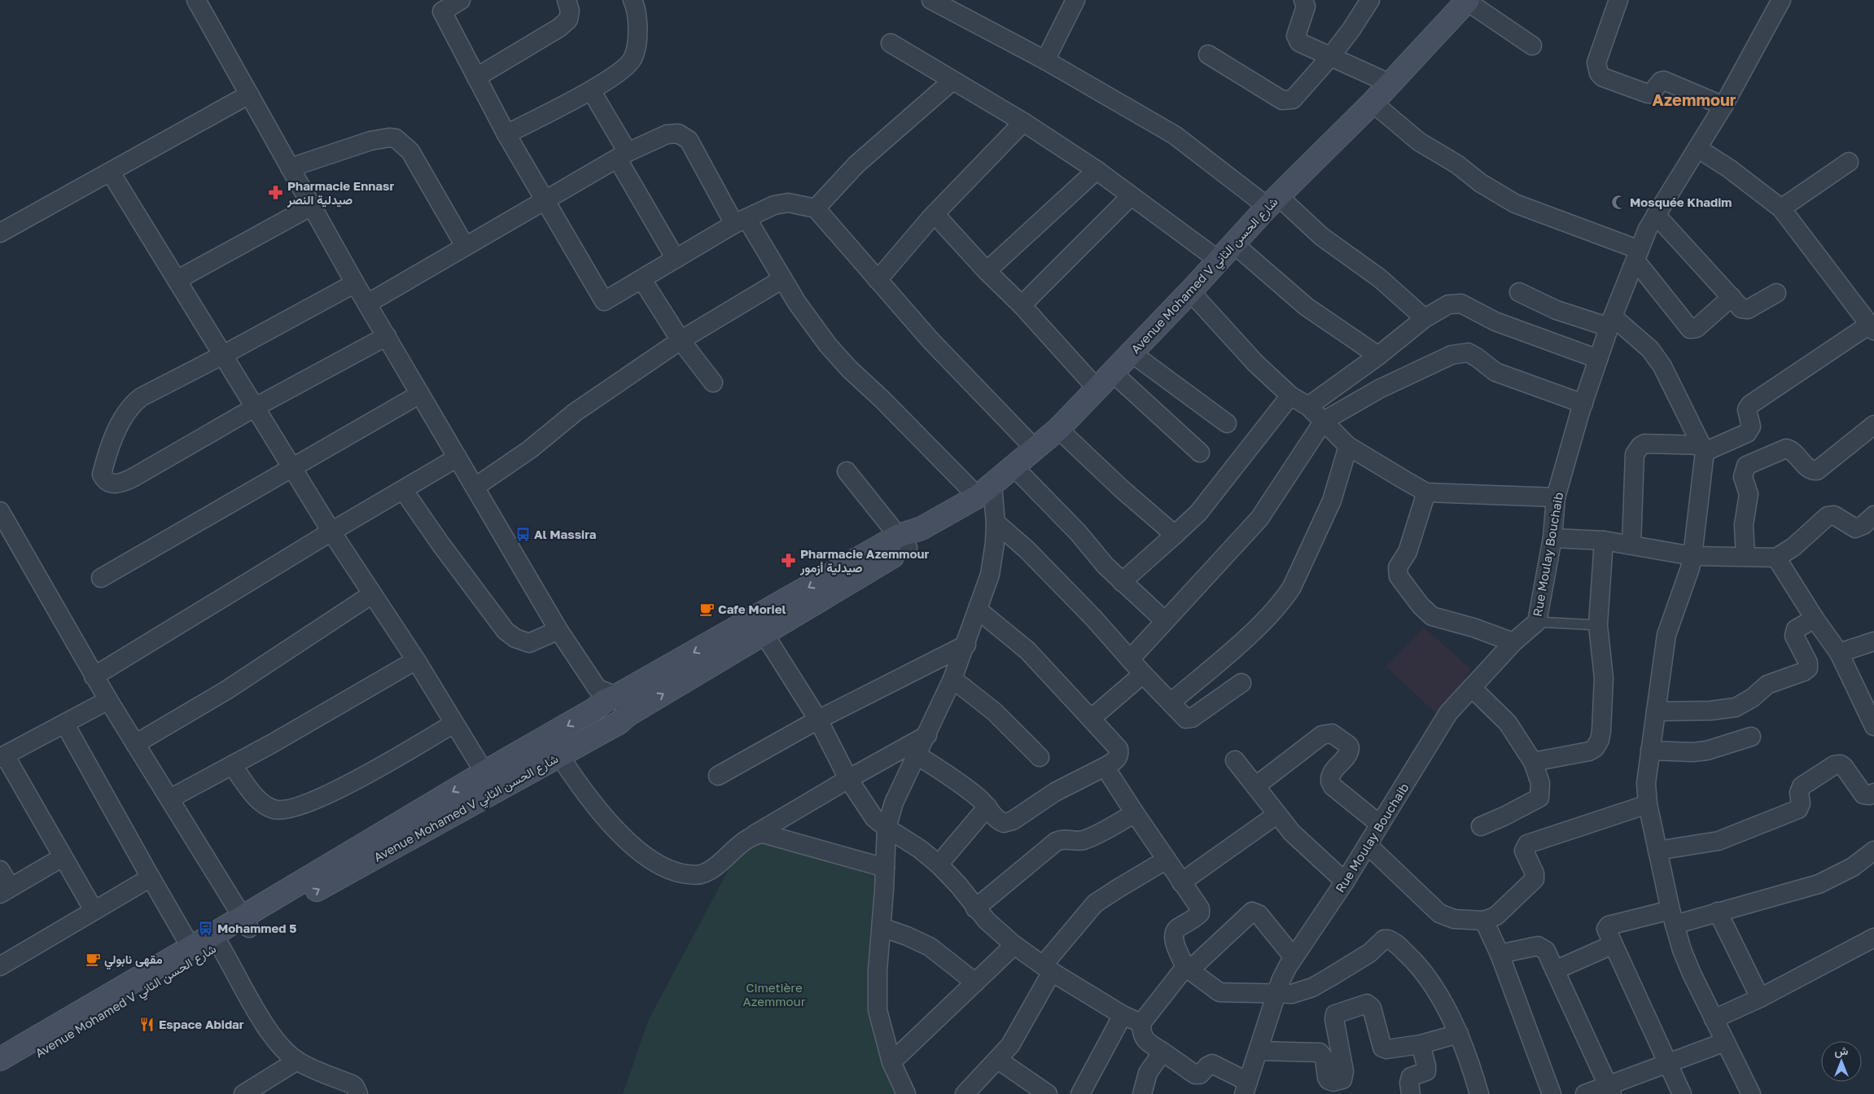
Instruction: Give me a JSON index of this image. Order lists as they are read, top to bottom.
{
  "streets": {
    "main road": ["Avenue Mohamed V شارع الحسن الثاني"],
    "street": ["Rue Moulay Bouchaib"]
  },
  "districts": ["Azemmour"],
  "parks": ["Cimetière Azemmour"],
  "places": {
    "pharmacy": ["Pharmacie Ennasr صيدلية النصر", "Pharmacie Azemmour صيدلية أزمور"],
    "mosque": ["Mosquée Khadim"],
    "bus stop": ["Al Massira", "Mohammed 5"],
    "cafe": ["Cafe Moriel", "مقهى نابولي"],
    "restaurant": ["Espace Abidar"]
  },
  "north": "top"
}
